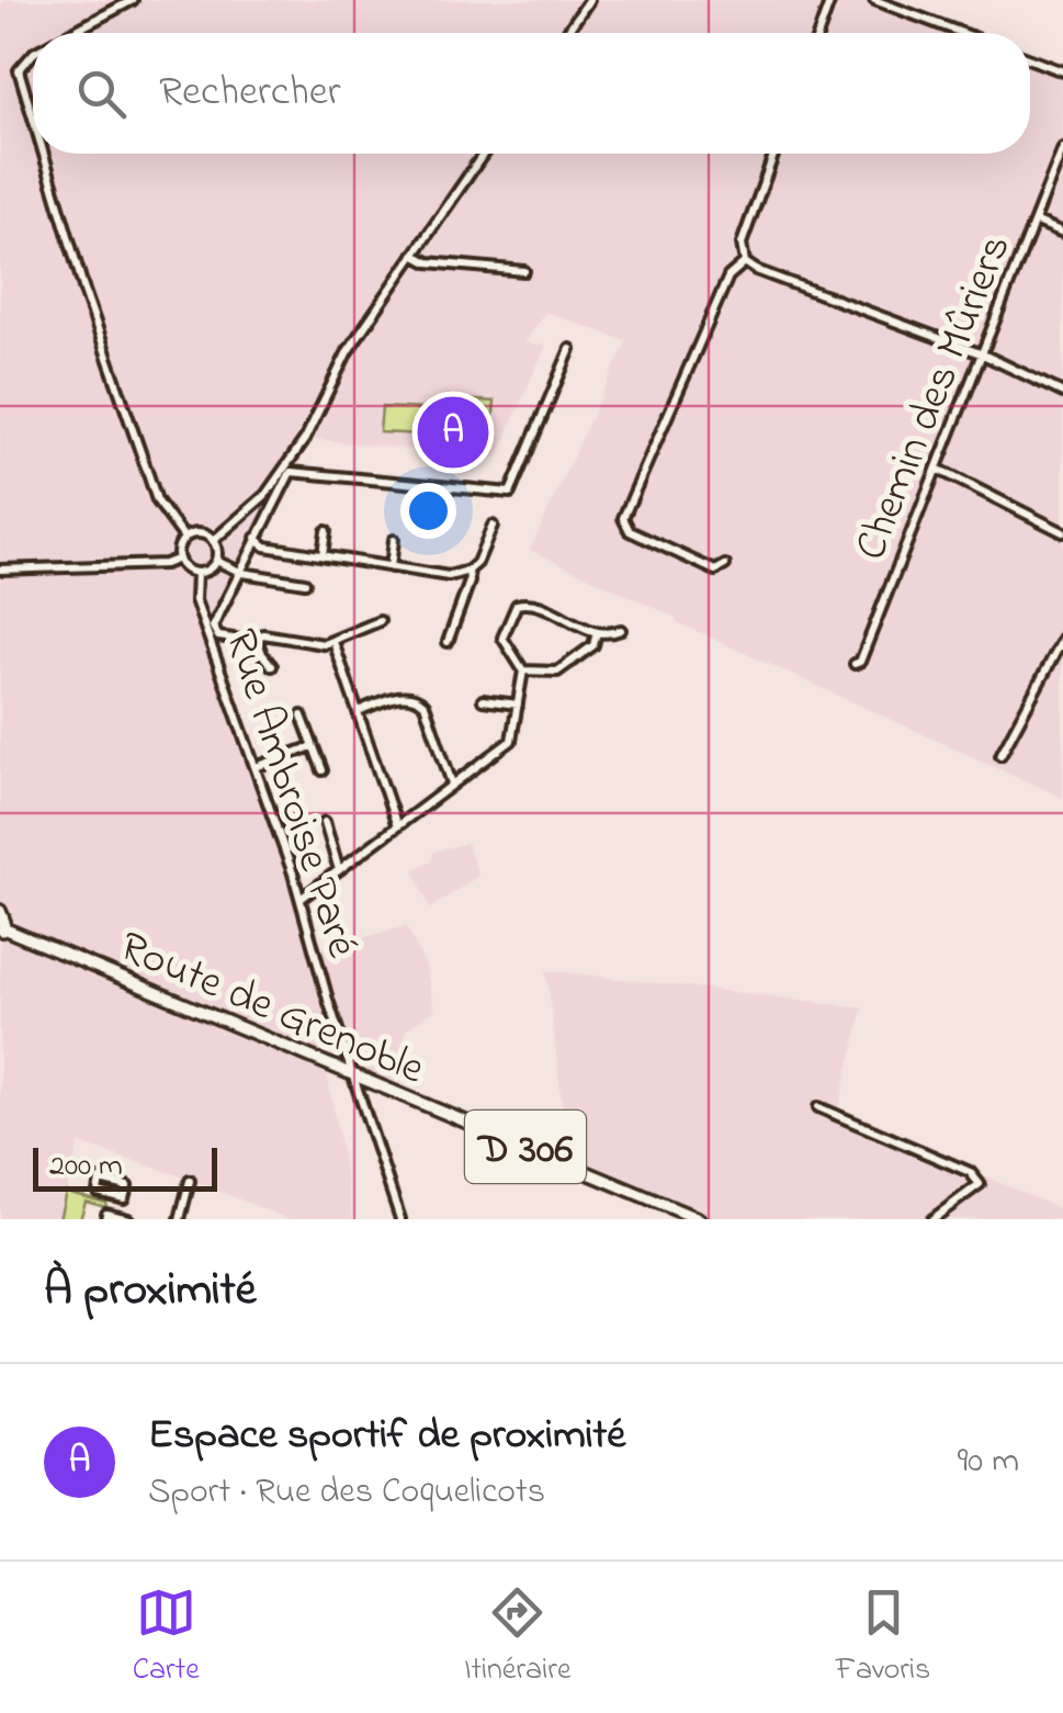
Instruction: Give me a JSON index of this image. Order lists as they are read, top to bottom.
{
  "streets": {
    "main road": ["Route de Grenoble", "D 306"],
    "street": ["Chemin des Mûriers", "Rue Ambroise Paré"]
  },
  "crossings": [
    ["Rue Ambroise Paré", "Route de Grenoble"]
  ],
  "scale_bar": "200 m",
  "page": {
    "search": "Rechercher",
    "pins": "A",
    "scale": "200 m",
    "heading": "À proximité",
    "list": [
      {
        "mark": "A",
        "name": "Espace sportif de proximité",
        "note": "Sport · Rue des Coquelicots",
        "value": "90 m"
      }
    ],
    "nav": ["Carte", "Itinéraire", "Favoris"]
  }
}
